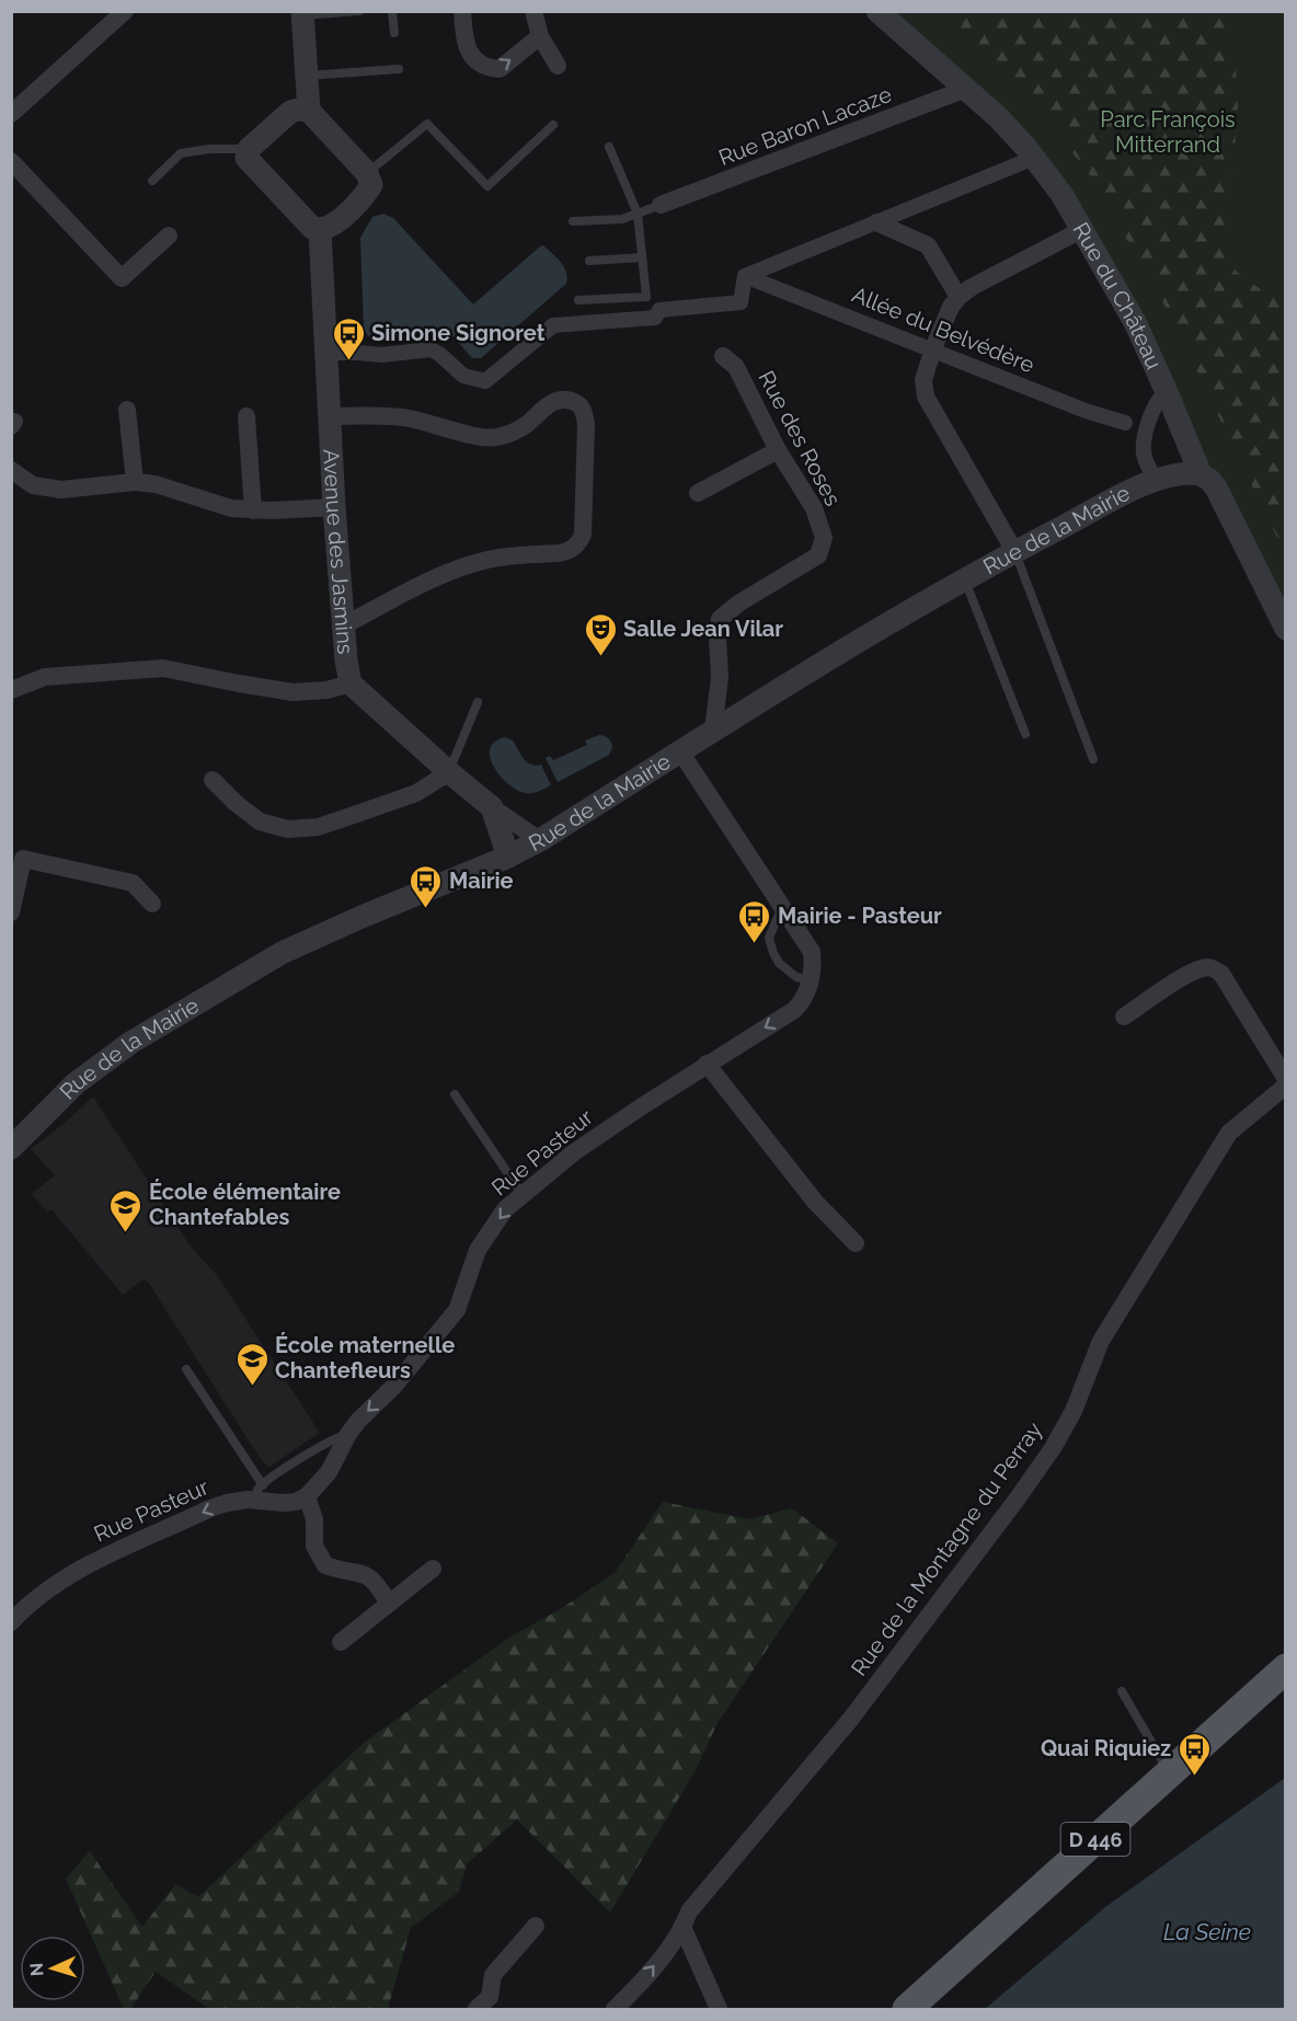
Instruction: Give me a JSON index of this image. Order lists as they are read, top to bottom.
{
  "streets": {
    "main road": ["D 446"],
    "street": [
      "Rue Baron Lacaze",
      "Rue du Château",
      "Allée du Belvédère",
      "Rue des Roses",
      "Rue de la Mairie",
      "Avenue des Jasmins",
      "Rue Pasteur",
      "Rue de la Montagne du Perray"
    ]
  },
  "crossings": [
    ["Rue Baron Lacaze", "Rue du Château"],
    ["Rue du Château", "Rue de la Mairie"],
    ["Rue des Roses", "Rue de la Mairie"],
    ["Rue de la Mairie", "Avenue des Jasmins"]
  ],
  "one_way": ["Rue Pasteur"],
  "water": ["La Seine"],
  "parks": ["Parc François Mitterrand"],
  "places": {
    "bus stop": [
      "Simone Signoret",
      "Mairie",
      "Mairie - Pasteur",
      "Quai Riquiez"
    ],
    "theatre": ["Salle Jean Vilar"],
    "school or university": ["École élémentaire Chantefables", "École maternelle Chantefleurs"]
  },
  "north": "left"
}
